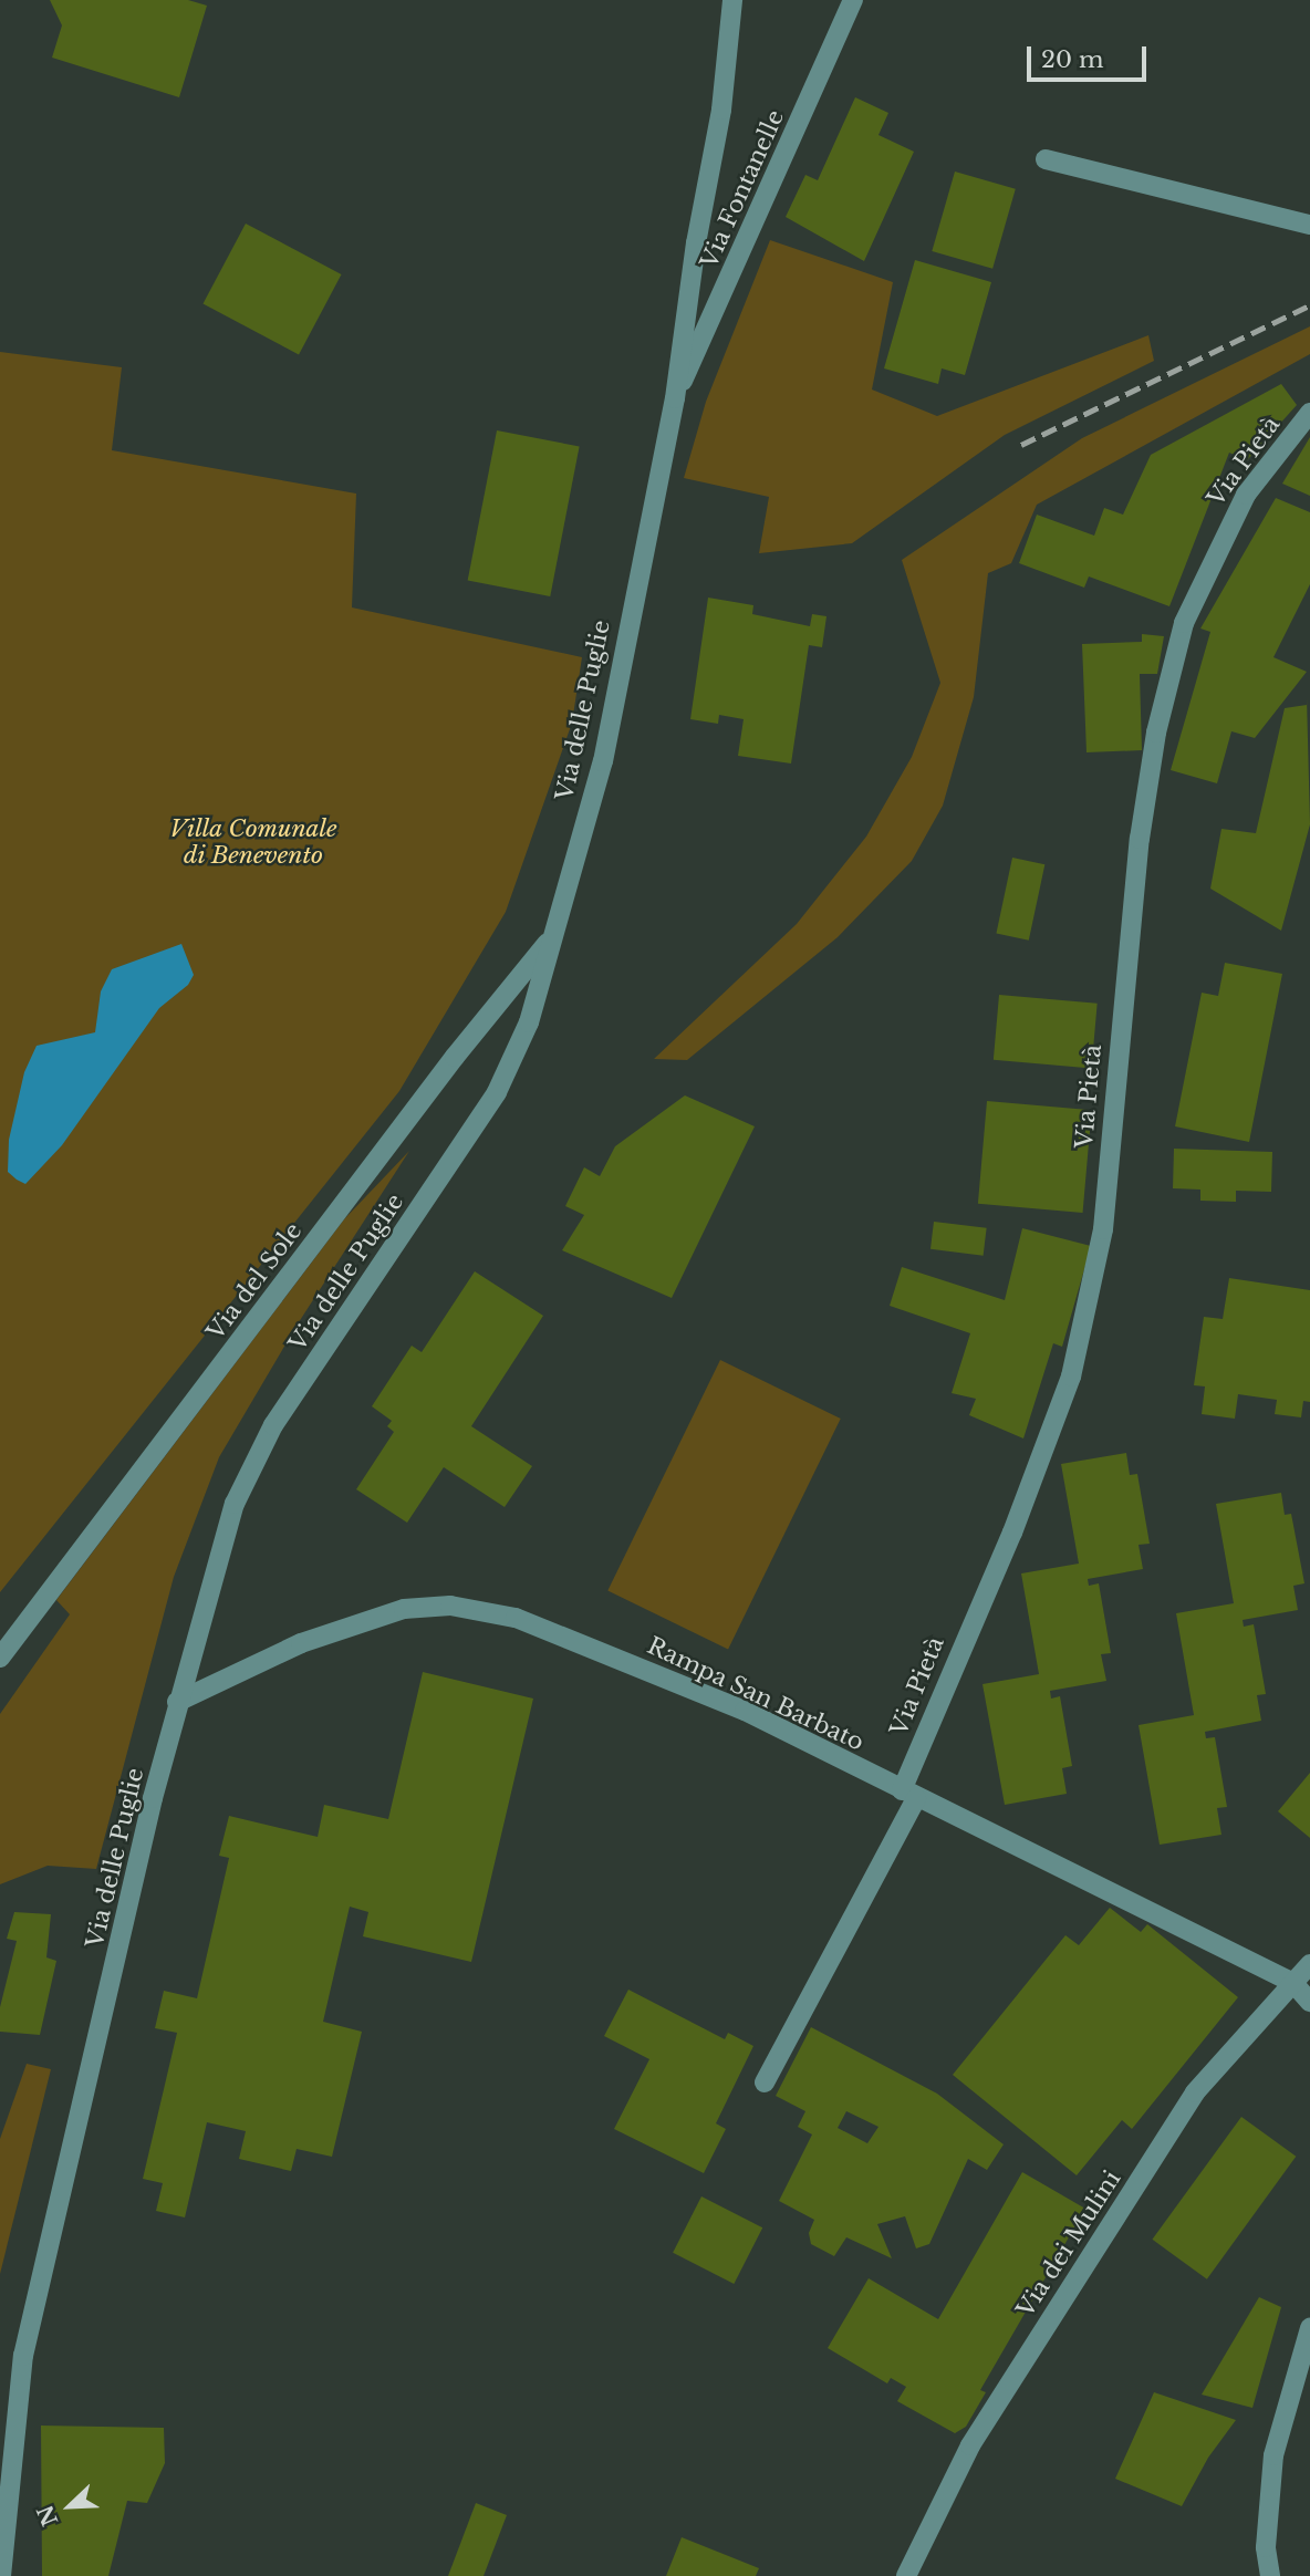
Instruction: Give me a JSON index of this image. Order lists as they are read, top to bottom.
{
  "streets": {
    "street": [
      "Via Fontanelle",
      "Via Pietà",
      "Via delle Puglie",
      "Via del Sole",
      "Rampa San Barbato",
      "Via dei Mulini"
    ]
  },
  "crossings": [
    ["Via Fontanelle", "Via delle Puglie"],
    ["Via Pietà", "Rampa San Barbato"],
    ["Via delle Puglie", "Via del Sole"],
    ["Via delle Puglie", "Rampa San Barbato"],
    ["Rampa San Barbato", "Via dei Mulini"]
  ],
  "parks": ["Villa Comunale di Benevento"],
  "scale_bar": "20 m",
  "north": "bottom left"
}
